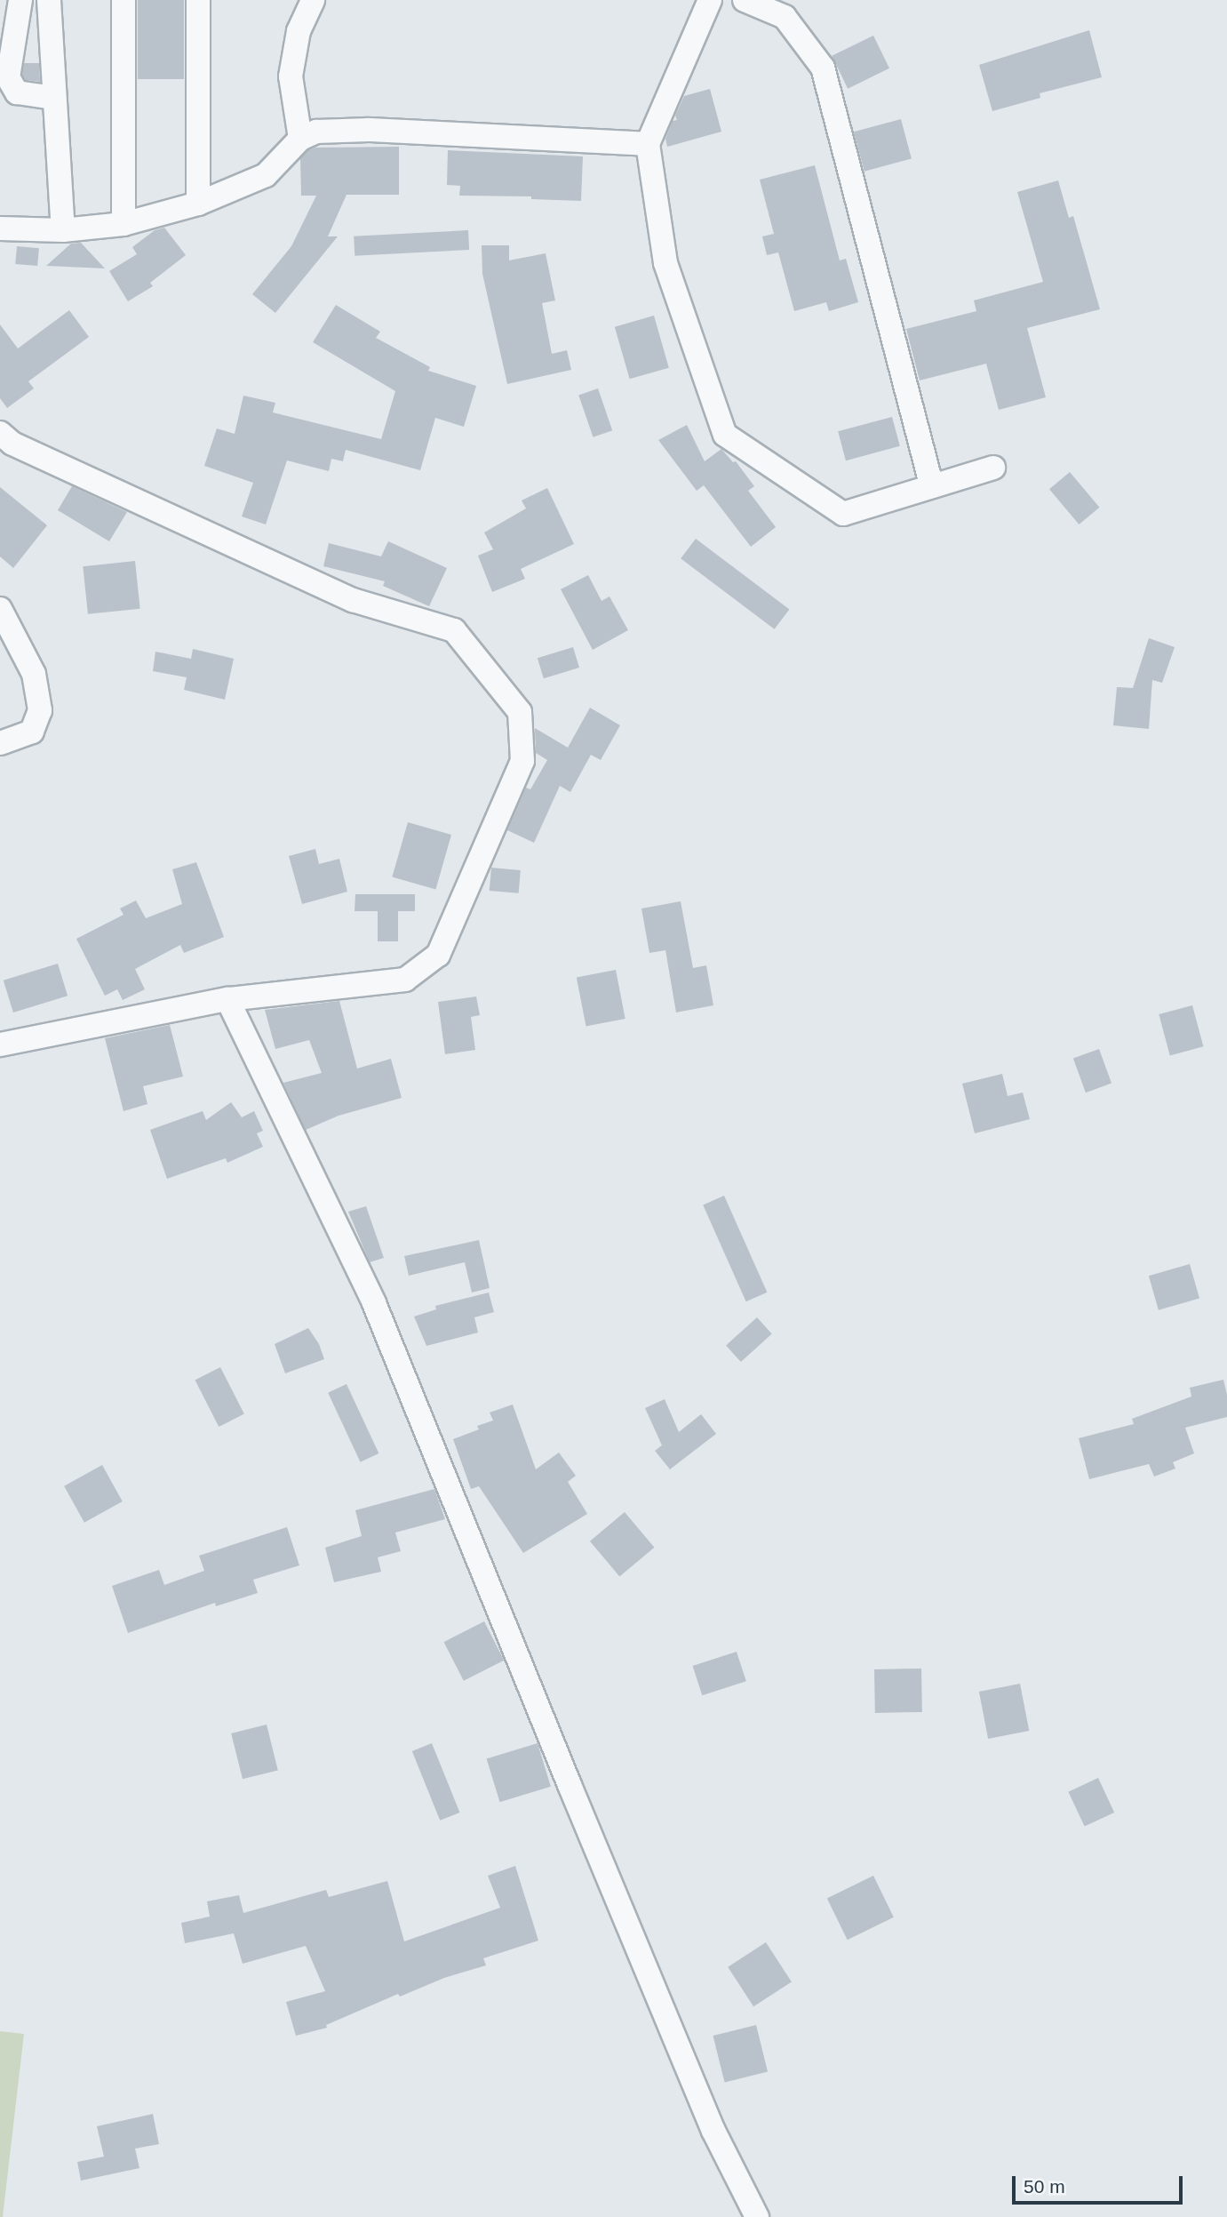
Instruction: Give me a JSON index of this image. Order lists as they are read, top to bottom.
{
  "scale_bar": "50 m"
}
